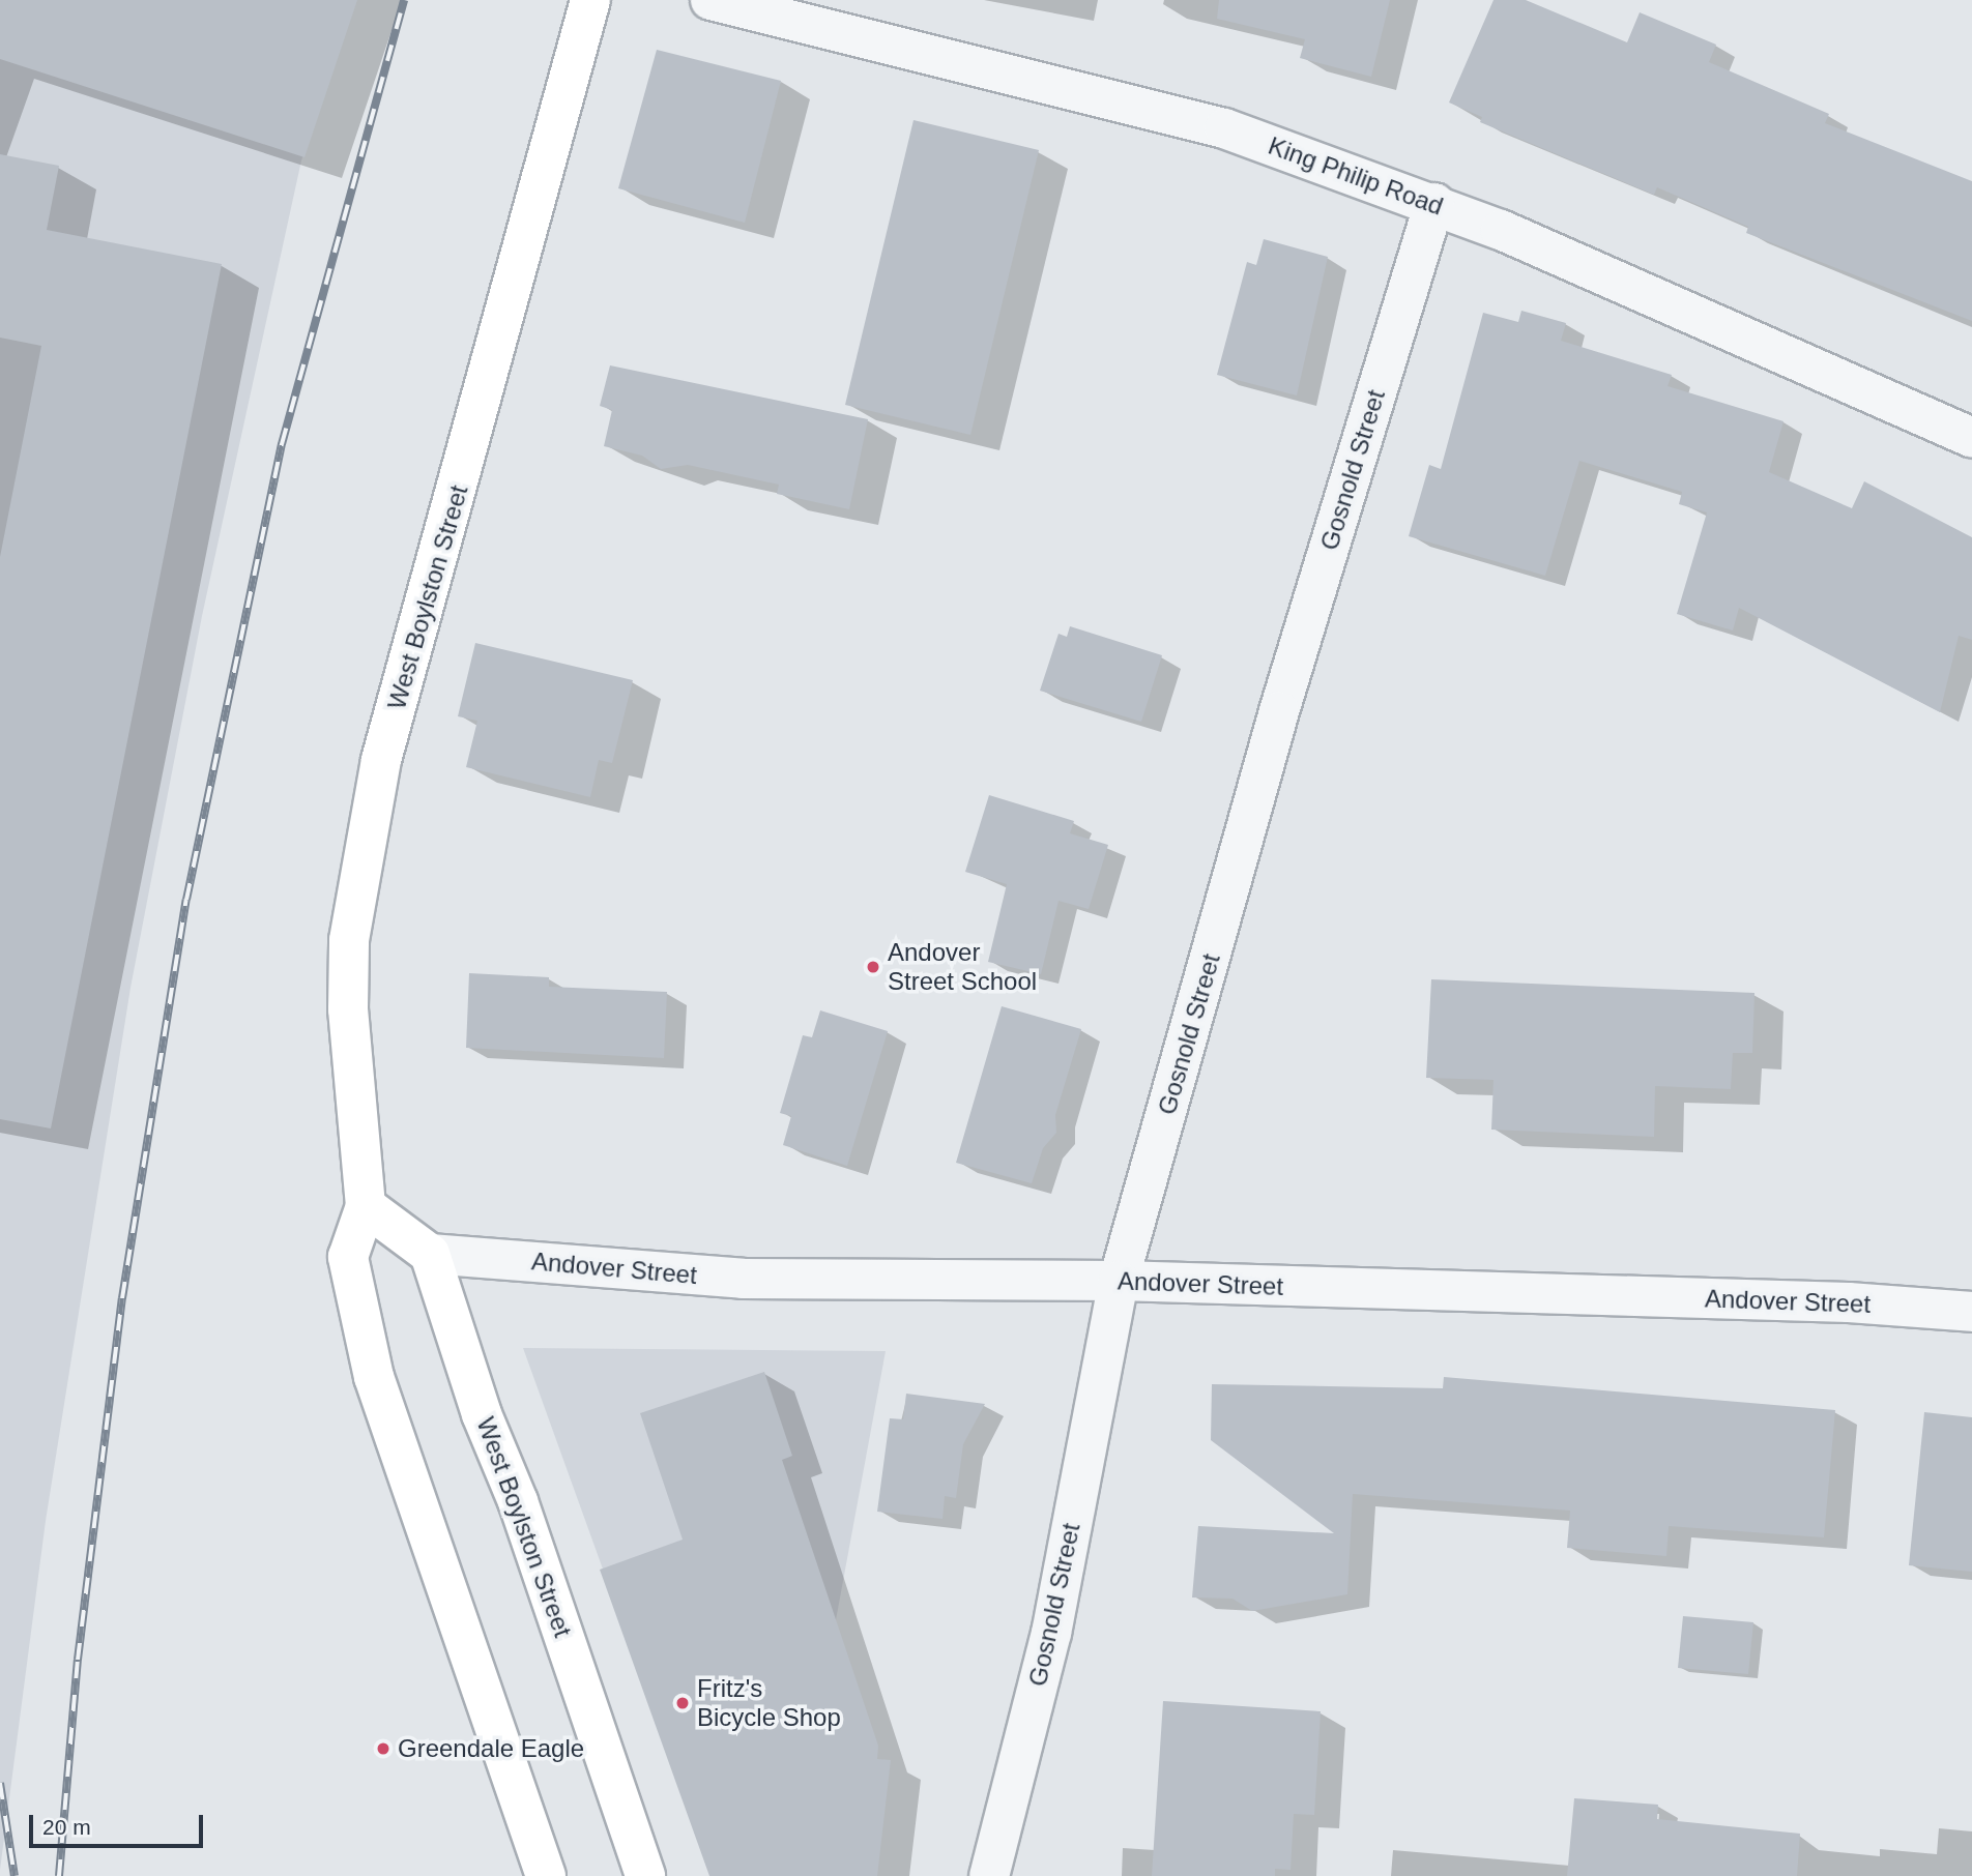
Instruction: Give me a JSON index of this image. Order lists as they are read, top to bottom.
{
  "streets": {
    "main road": ["West Boylston Street"],
    "street": ["King Philip Road", "Gosnold Street", "Andover Street"]
  },
  "crossings": [
    ["King Philip Road", "Gosnold Street"],
    ["Gosnold Street", "Andover Street"],
    ["West Boylston Street", "Andover Street"]
  ],
  "places": ["Andover Street School", "Fritz's Bicycle Shop", "Greendale Eagle"],
  "scale_bar": "20 m"
}
